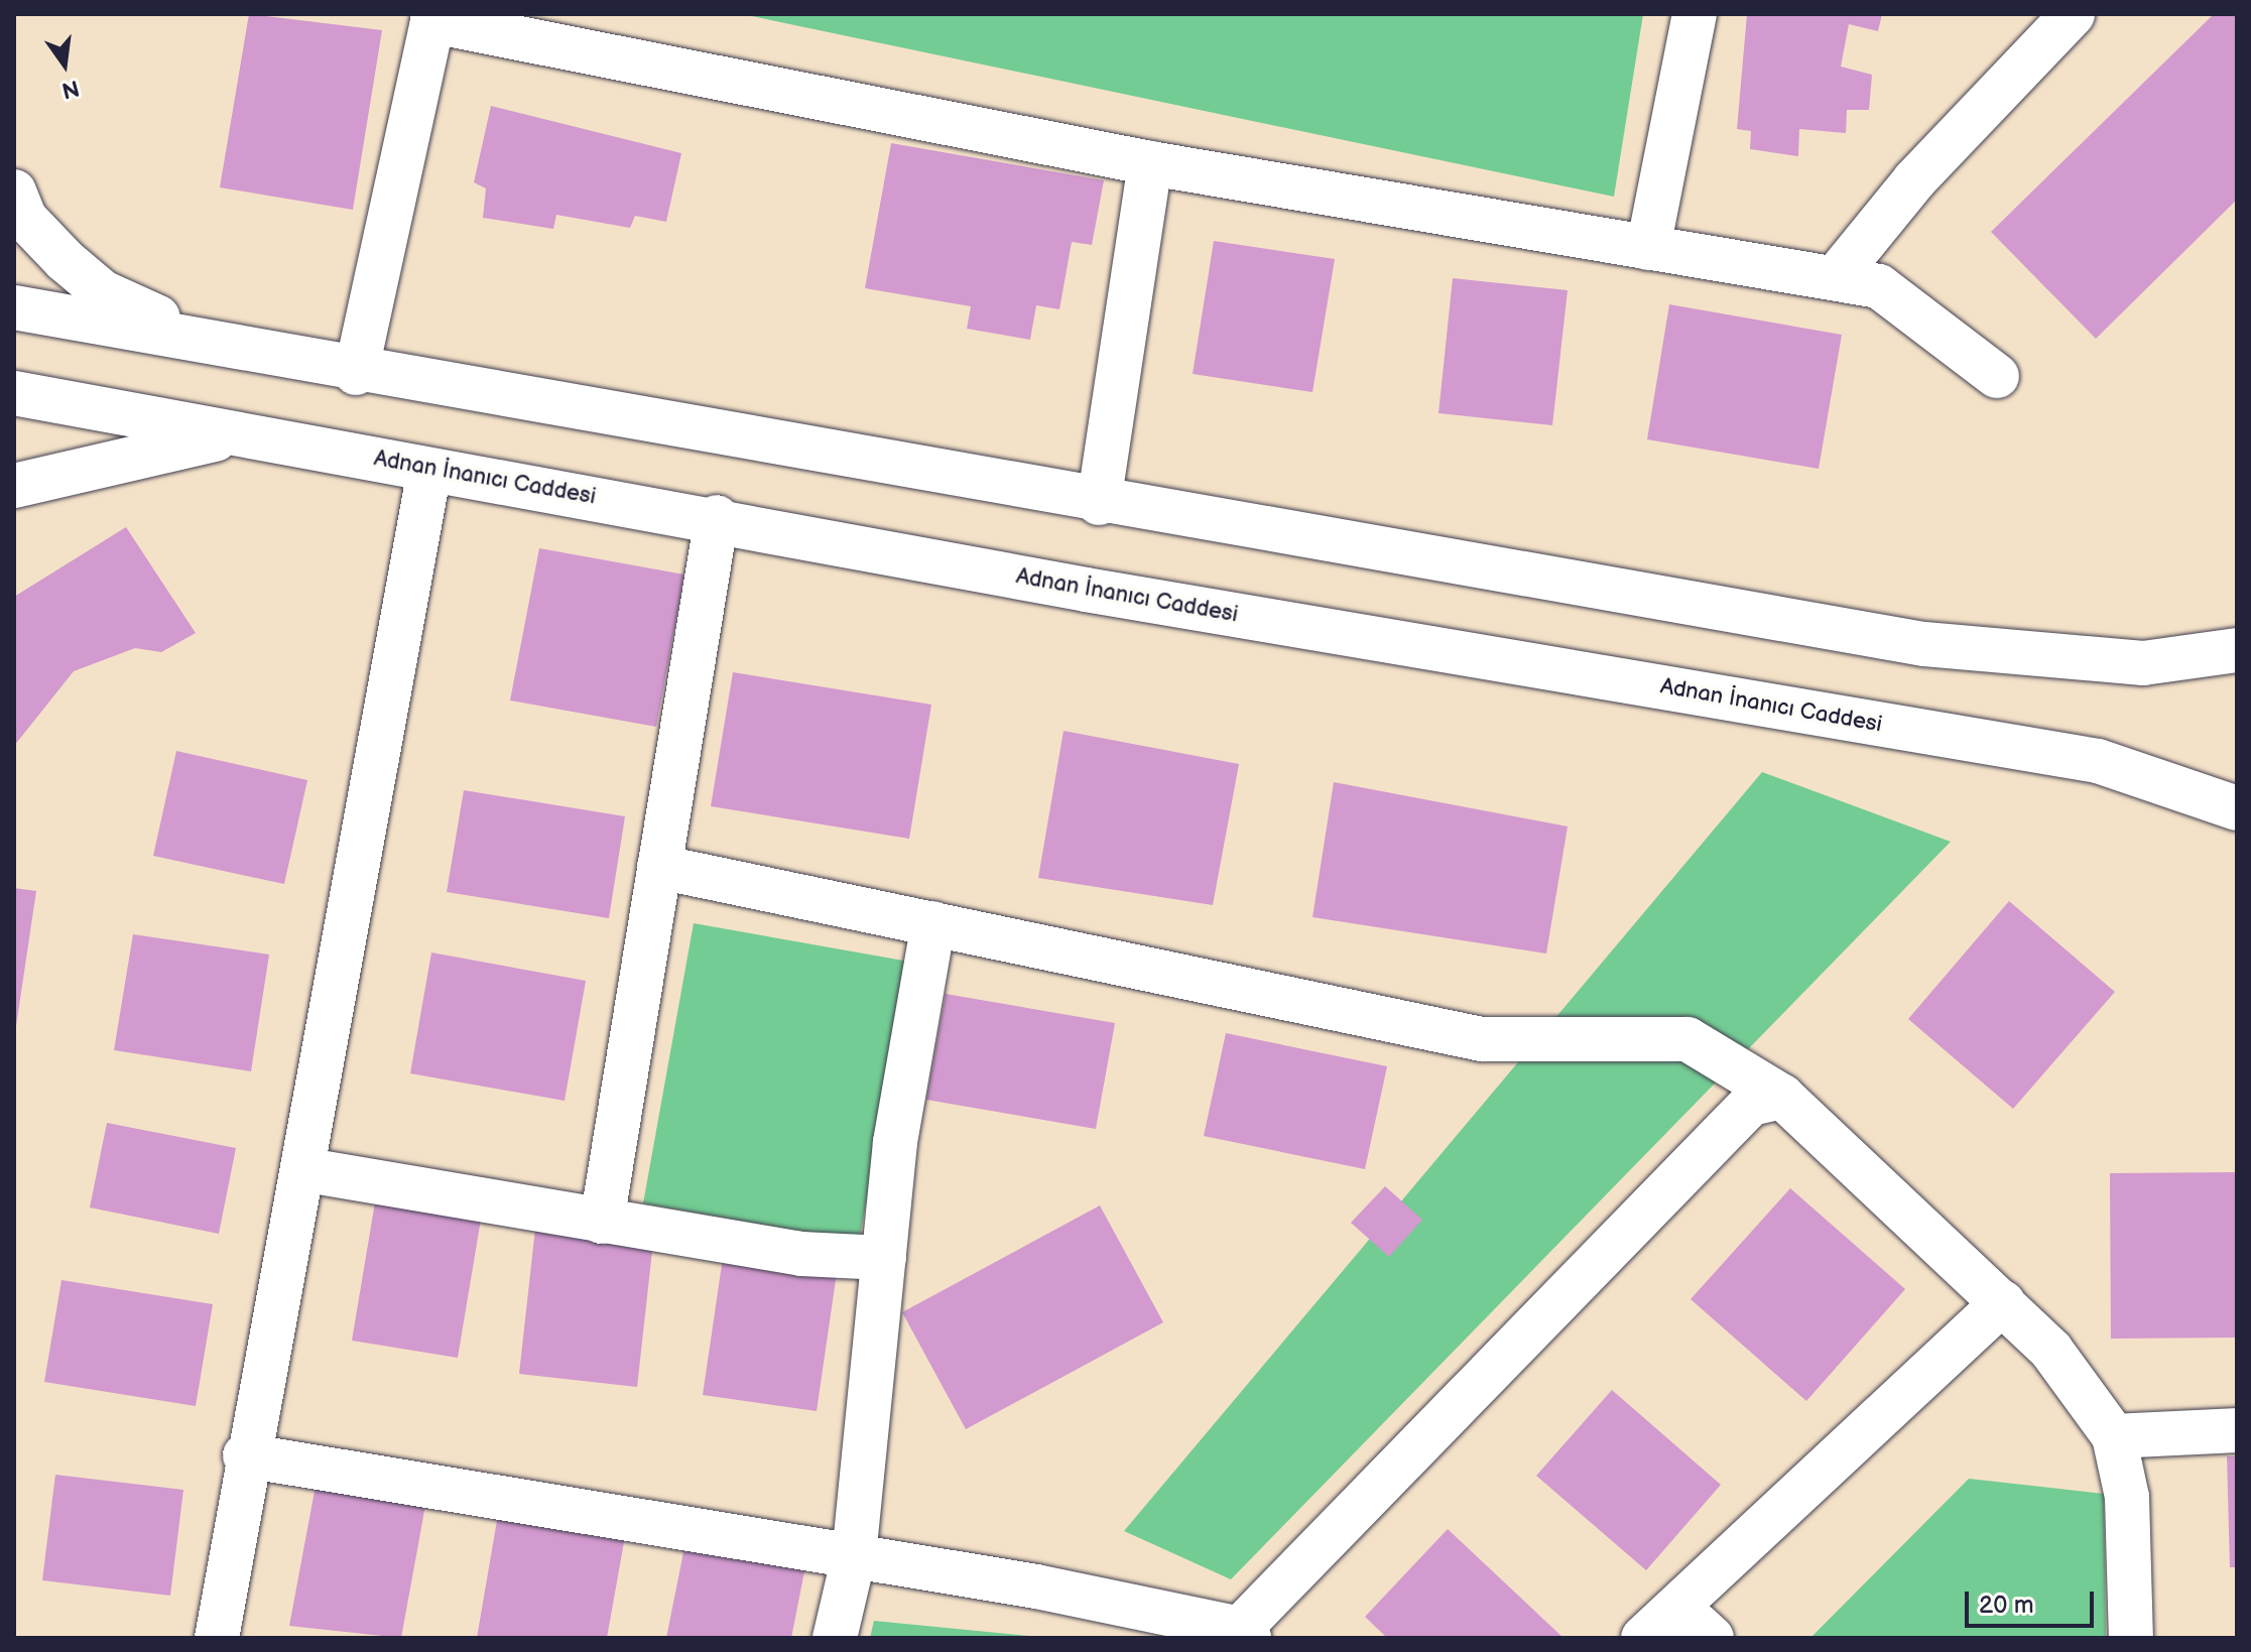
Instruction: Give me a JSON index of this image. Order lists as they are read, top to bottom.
{
  "streets": {
    "street": ["Adnan İnanıcı Caddesi"]
  },
  "scale_bar": "20 m",
  "north": "bottom"
}
